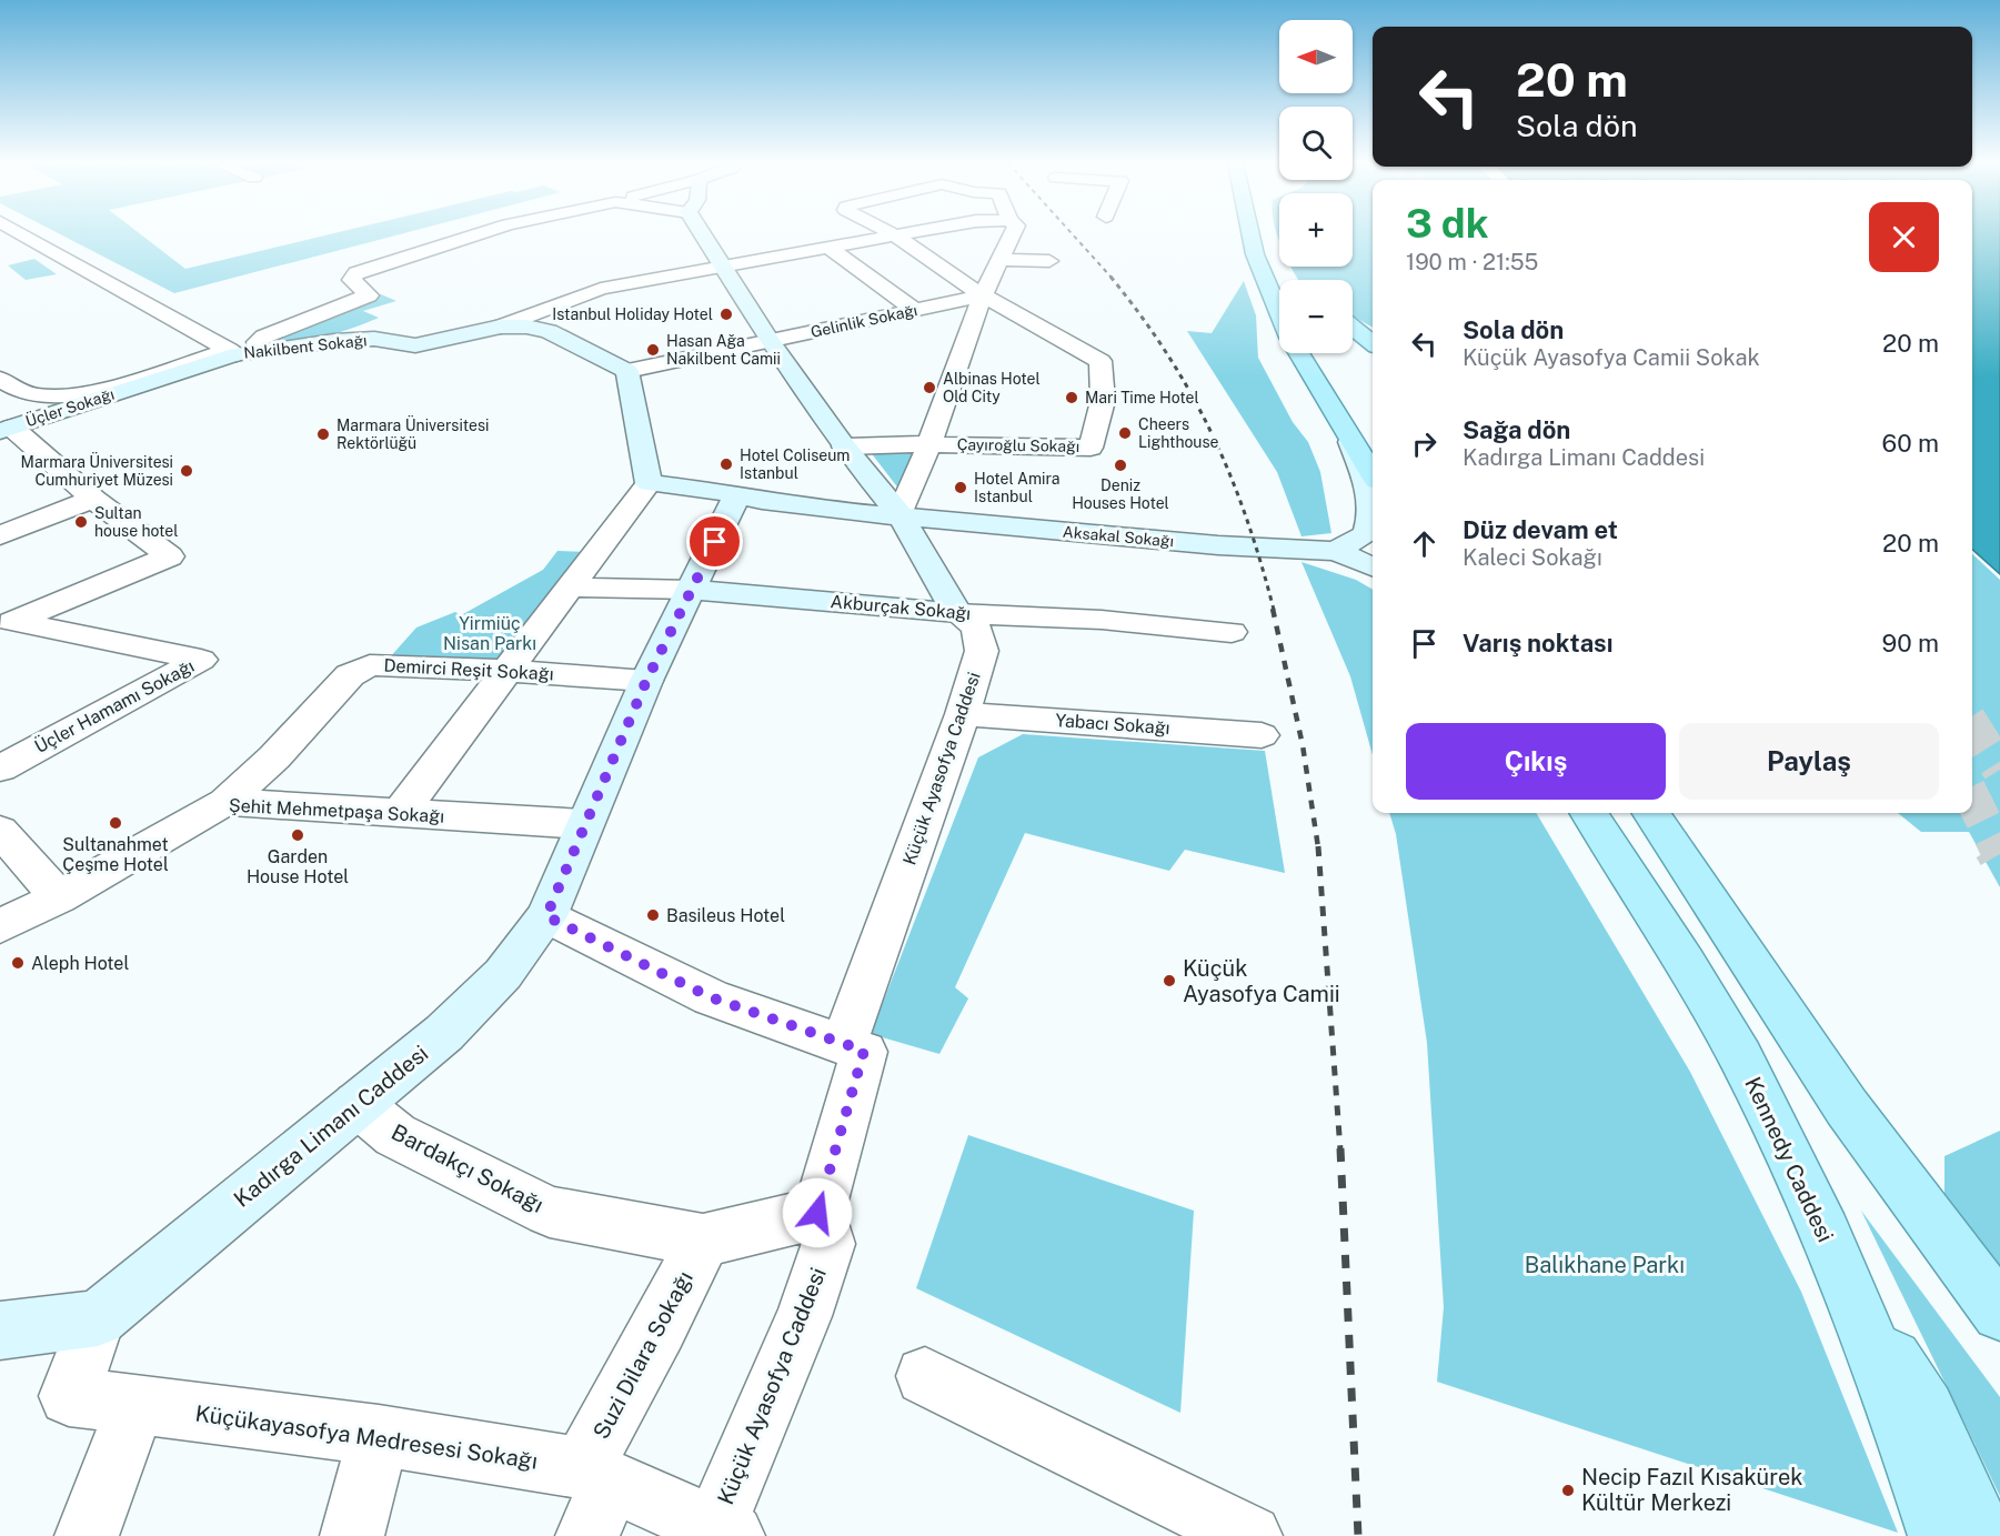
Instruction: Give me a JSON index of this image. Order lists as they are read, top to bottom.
{
  "streets": {
    "main road": [
      "Nakilbent Sokağı",
      "Üçler Sokağı",
      "Aksakal Sokağı",
      "Akburçak Sokağı",
      "Küçük Ayasofya Caddesi",
      "Kadırga Limanı Caddesi",
      "Kennedy Caddesi"
    ],
    "street": [
      "Gelinlik Sokağı",
      "Çayıroğlu Sokağı",
      "Demirci Reşit Sokağı",
      "Üçler Hamamı Sokağı",
      "Yabacı Sokağı",
      "Şehit Mehmetpaşa Sokağı",
      "Bardakçı Sokağı",
      "Suzi Dilara Sokağı",
      "Küçükayasofya Medresesi Sokağı"
    ]
  },
  "crossings": [
    ["Gelinlik Sokağı", "Nakilbent Sokağı"],
    ["Gelinlik Sokağı", "Çayıroğlu Sokağı"],
    ["Gelinlik Sokağı", "Küçük Ayasofya Caddesi"],
    ["Nakilbent Sokağı", "Üçler Sokağı"],
    ["Çayıroğlu Sokağı", "Küçük Ayasofya Caddesi"],
    ["Aksakal Sokağı", "Küçük Ayasofya Caddesi"],
    ["Aksakal Sokağı", "Kadırga Limanı Caddesi"],
    ["Akburçak Sokağı", "Küçük Ayasofya Caddesi"],
    ["Akburçak Sokağı", "Kadırga Limanı Caddesi"],
    ["Demirci Reşit Sokağı", "Şehit Mehmetpaşa Sokağı"],
    ["Demirci Reşit Sokağı", "Kadırga Limanı Caddesi"],
    ["Yabacı Sokağı", "Küçük Ayasofya Caddesi"],
    ["Küçük Ayasofya Caddesi", "Bardakçı Sokağı"],
    ["Küçük Ayasofya Caddesi", "Küçükayasofya Medresesi Sokağı"],
    ["Şehit Mehmetpaşa Sokağı", "Kadırga Limanı Caddesi"],
    ["Kadırga Limanı Caddesi", "Bardakçı Sokağı"],
    ["Kadırga Limanı Caddesi", "Küçükayasofya Medresesi Sokağı"],
    ["Bardakçı Sokağı", "Suzi Dilara Sokağı"],
    ["Suzi Dilara Sokağı", "Küçükayasofya Medresesi Sokağı"]
  ],
  "parks": ["Yirmiüç Nisan Parkı", "Balıkhane Parkı"],
  "places": [
    "Istanbul Holiday Hotel",
    "Hasan Ağa Nakilbent Camii",
    "Albinas Hotel Old City",
    "Mari Time Hotel",
    "Cheers Lighthouse",
    "Marmara Üniversitesi Rektörlüğü",
    "Hotel Coliseum Istanbul",
    "Deniz Houses Hotel",
    "Marmara Üniversitesi Cumhuriyet Müzesi",
    "Hotel Amira Istanbul",
    "Sultan house hotel",
    "Sultanahmet Çeşme Hotel",
    "Garden House Hotel",
    "Basileus Hotel",
    "Aleph Hotel",
    "Küçük Ayasofya Camii",
    "Necip Fazıl Kısakürek Kültür Merkezi"
  ],
  "north": "left",
  "page": {
    "map_buttons": ["+", "−"],
    "turn": ["20 m", "Sola dön"],
    "heading": ["3 dk", "190 m · 21:55"],
    "list": [
      {
        "name": "Sola dön",
        "note": "Küçük Ayasofya Camii Sokak",
        "value": "20 m"
      },
      {
        "name": "Sağa dön",
        "note": "Kadırga Limanı Caddesi",
        "value": "60 m"
      },
      {
        "name": "Düz devam et",
        "note": "Kaleci Sokağı",
        "value": "20 m"
      },
      {
        "name": "Varış noktası",
        "value": "90 m"
      }
    ],
    "buttons": ["Çıkış", "Paylaş"]
  }
}
